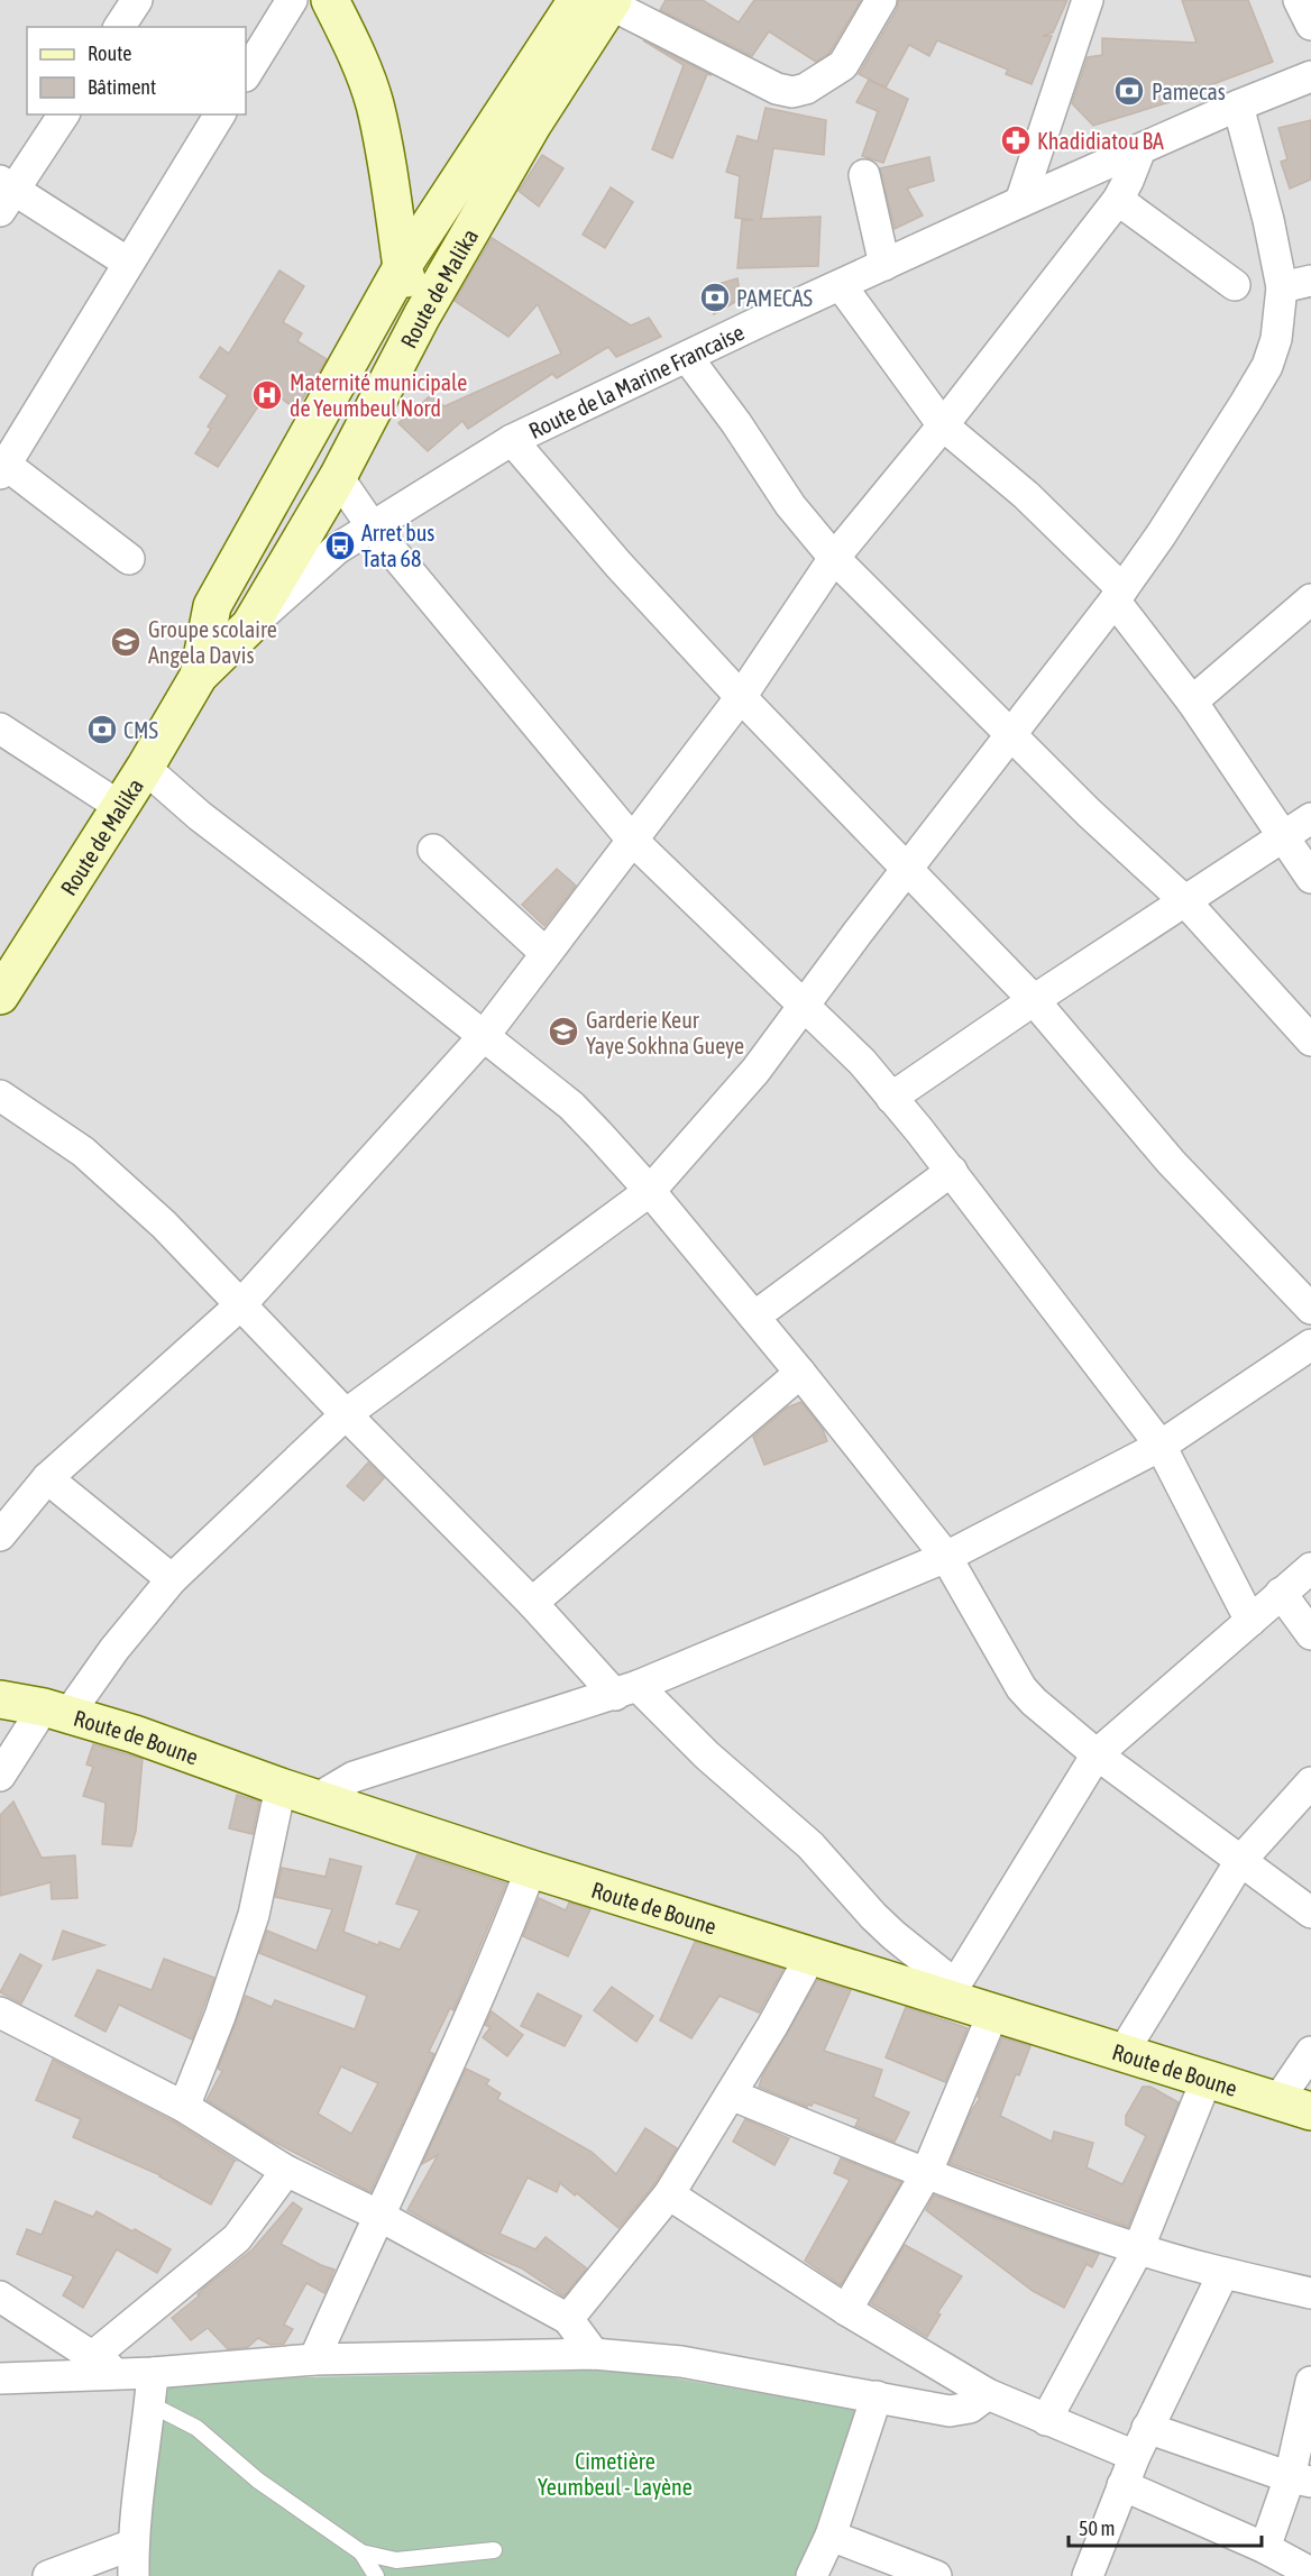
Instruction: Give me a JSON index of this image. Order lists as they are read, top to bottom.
{
  "streets": {
    "main road": ["Route de Malika", "Route de Boune"],
    "street": ["Route de la Marine Francaise"]
  },
  "crossings": [
    ["Route de Malika", "Route de la Marine Francaise"]
  ],
  "parks": ["Cimetière Yeumbeul - Layène"],
  "places": {
    "bank": ["Pamecas", "PAMECAS", "CMS"],
    "pharmacy": ["Khadidiatou BA"],
    "hospital": ["Maternité municipale de Yeumbeul Nord"],
    "bus stop": ["Arret bus Tata 68"],
    "school or university": ["Groupe scolaire Angela Davis", "Garderie Keur Yaye Sokhna Gueye"]
  },
  "legend": ["Route", "Bâtiment"],
  "scale_bar": "50 m"
}
